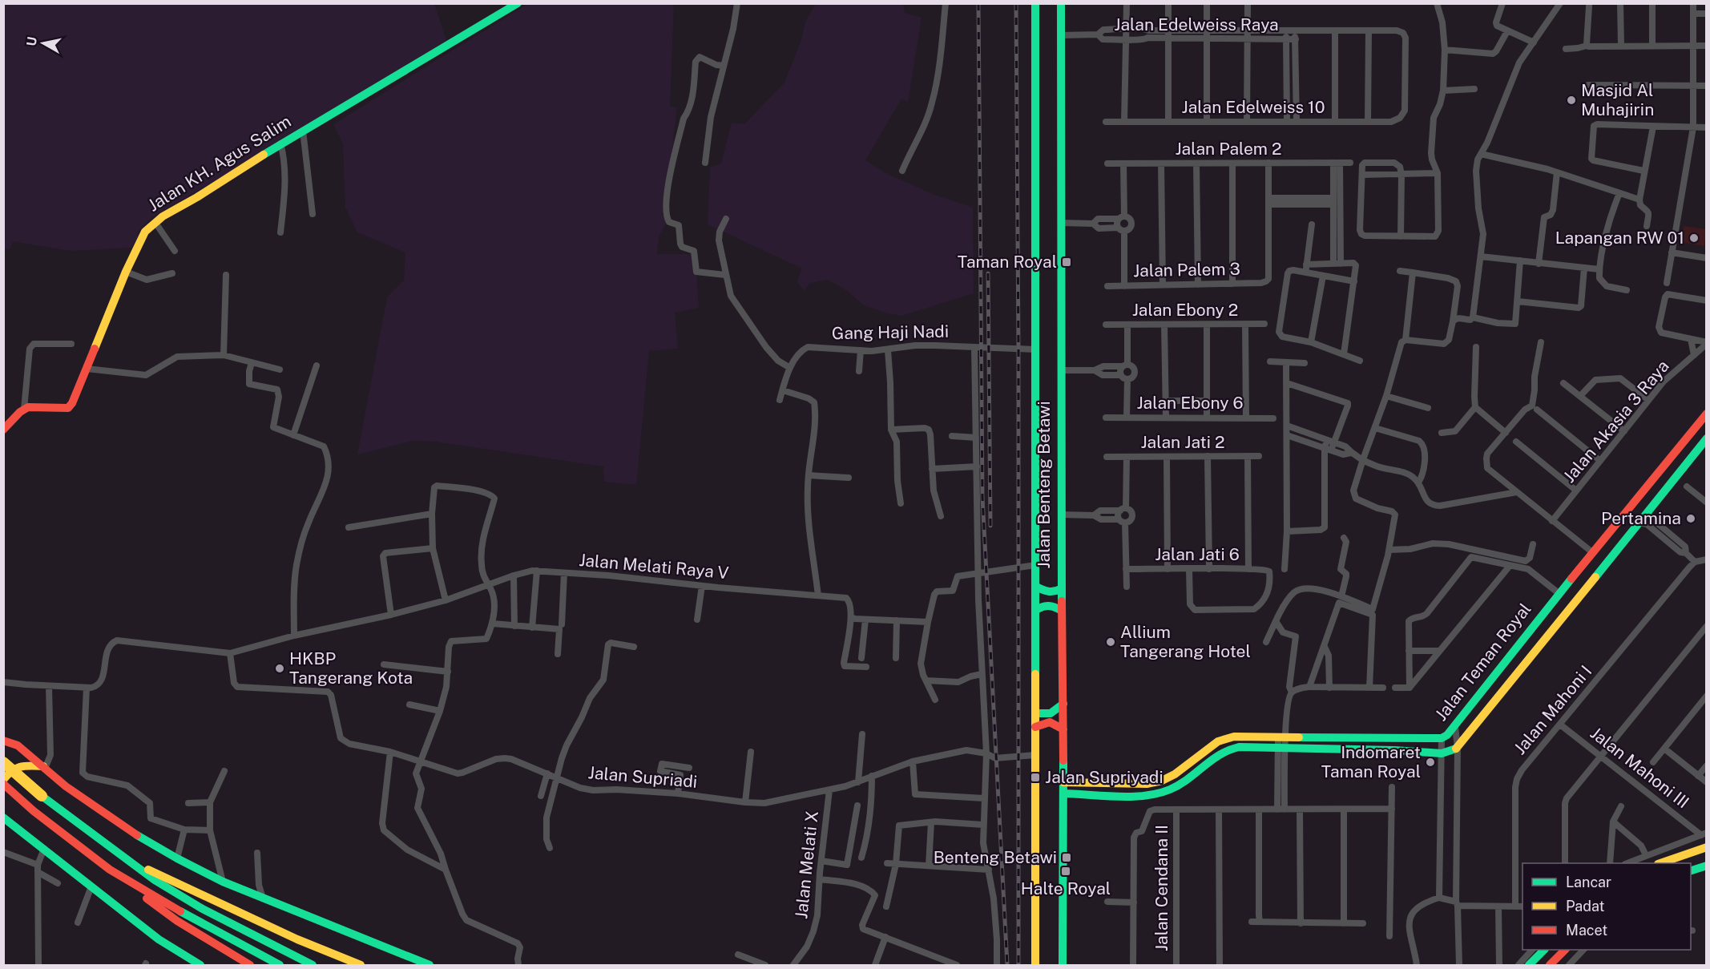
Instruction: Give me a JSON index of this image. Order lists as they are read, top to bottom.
{
  "streets": {
    "main road": ["Jalan KH. Agus Salim", "Jalan Benteng Betawi", "Jalan Teman Royal"],
    "street": [
      "Jalan Edelweiss Raya",
      "Jalan Edelweiss 10",
      "Jalan Palem 2",
      "Jalan Palem 3",
      "Jalan Ebony 2",
      "Gang Haji Nadi",
      "Jalan Ebony 6",
      "Jalan Akasia 3 Raya",
      "Jalan Jati 2",
      "Jalan Jati 6",
      "Jalan Melati Raya V",
      "Jalan Mahoni I",
      "Jalan Mahoni III",
      "Jalan Supriadi",
      "Jalan Melati X",
      "Jalan Cendana II"
    ]
  },
  "crossings": [
    ["Jalan Edelweiss Raya", "Jalan Edelweiss 10"],
    ["Jalan Edelweiss Raya", "Jalan Benteng Betawi"],
    ["Gang Haji Nadi", "Jalan Benteng Betawi"],
    ["Jalan Benteng Betawi", "Jalan Teman Royal"],
    ["Jalan Benteng Betawi", "Jalan Supriadi"],
    ["Jalan Melati Raya V", "Jalan Supriadi"],
    ["Jalan Mahoni I", "Jalan Mahoni III"],
    ["Jalan Supriadi", "Jalan Melati X"]
  ],
  "places": {
    "other": [
      "Masjid Al Muhajirin",
      "Lapangan RW 01",
      "Pertamina",
      "Allium Tangerang Hotel",
      "HKBP Tangerang Kota",
      "Indomaret Taman Royal"
    ],
    "transit": [
      "Taman Royal",
      "Jalan Supriyadi",
      "Benteng Betawi",
      "Halte Royal"
    ]
  },
  "legend": ["Lancar", "Padat", "Macet"],
  "north": "left"
}
